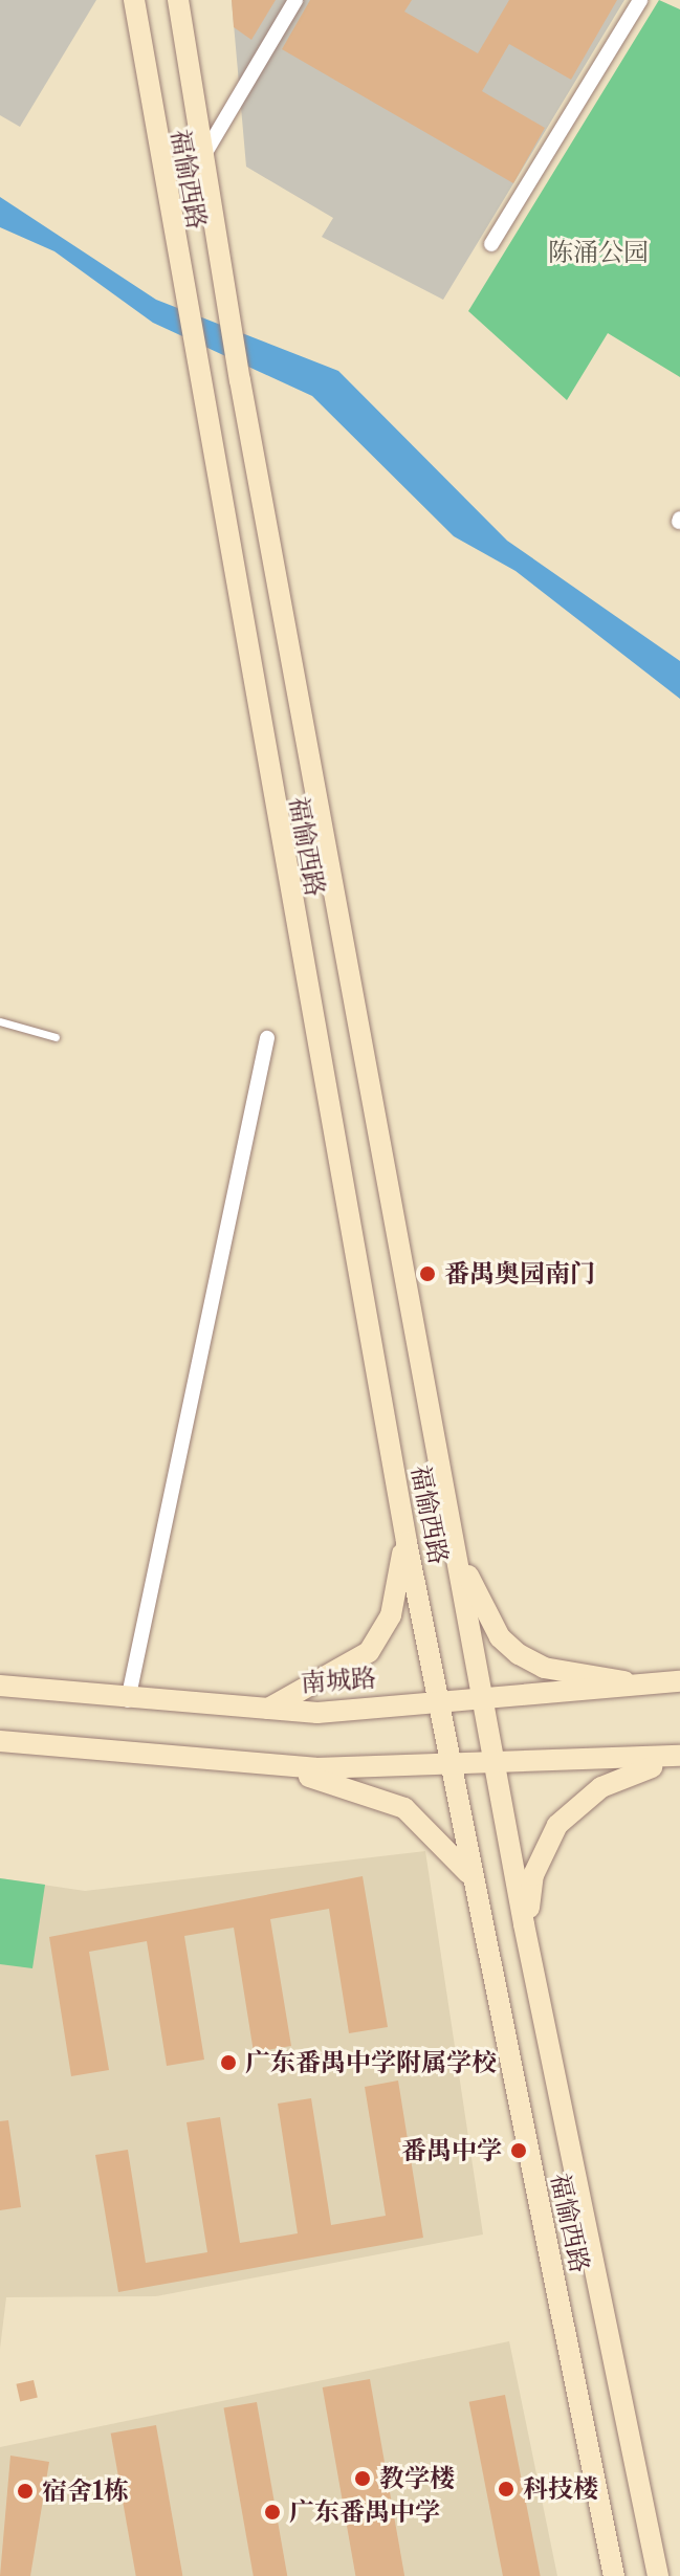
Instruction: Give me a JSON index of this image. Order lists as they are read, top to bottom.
{
  "streets": {
    "street": ["福愉西路", "南城路"]
  },
  "crossings": [
    ["福愉西路", "南城路"]
  ],
  "parks": ["陈涌公园"],
  "places": [
    "番禺奥园南门",
    "广东番禺中学附属学校",
    "番禺中学",
    "教学楼",
    "科技楼",
    "宿舍1栋",
    "广东番禺中学"
  ]
}
